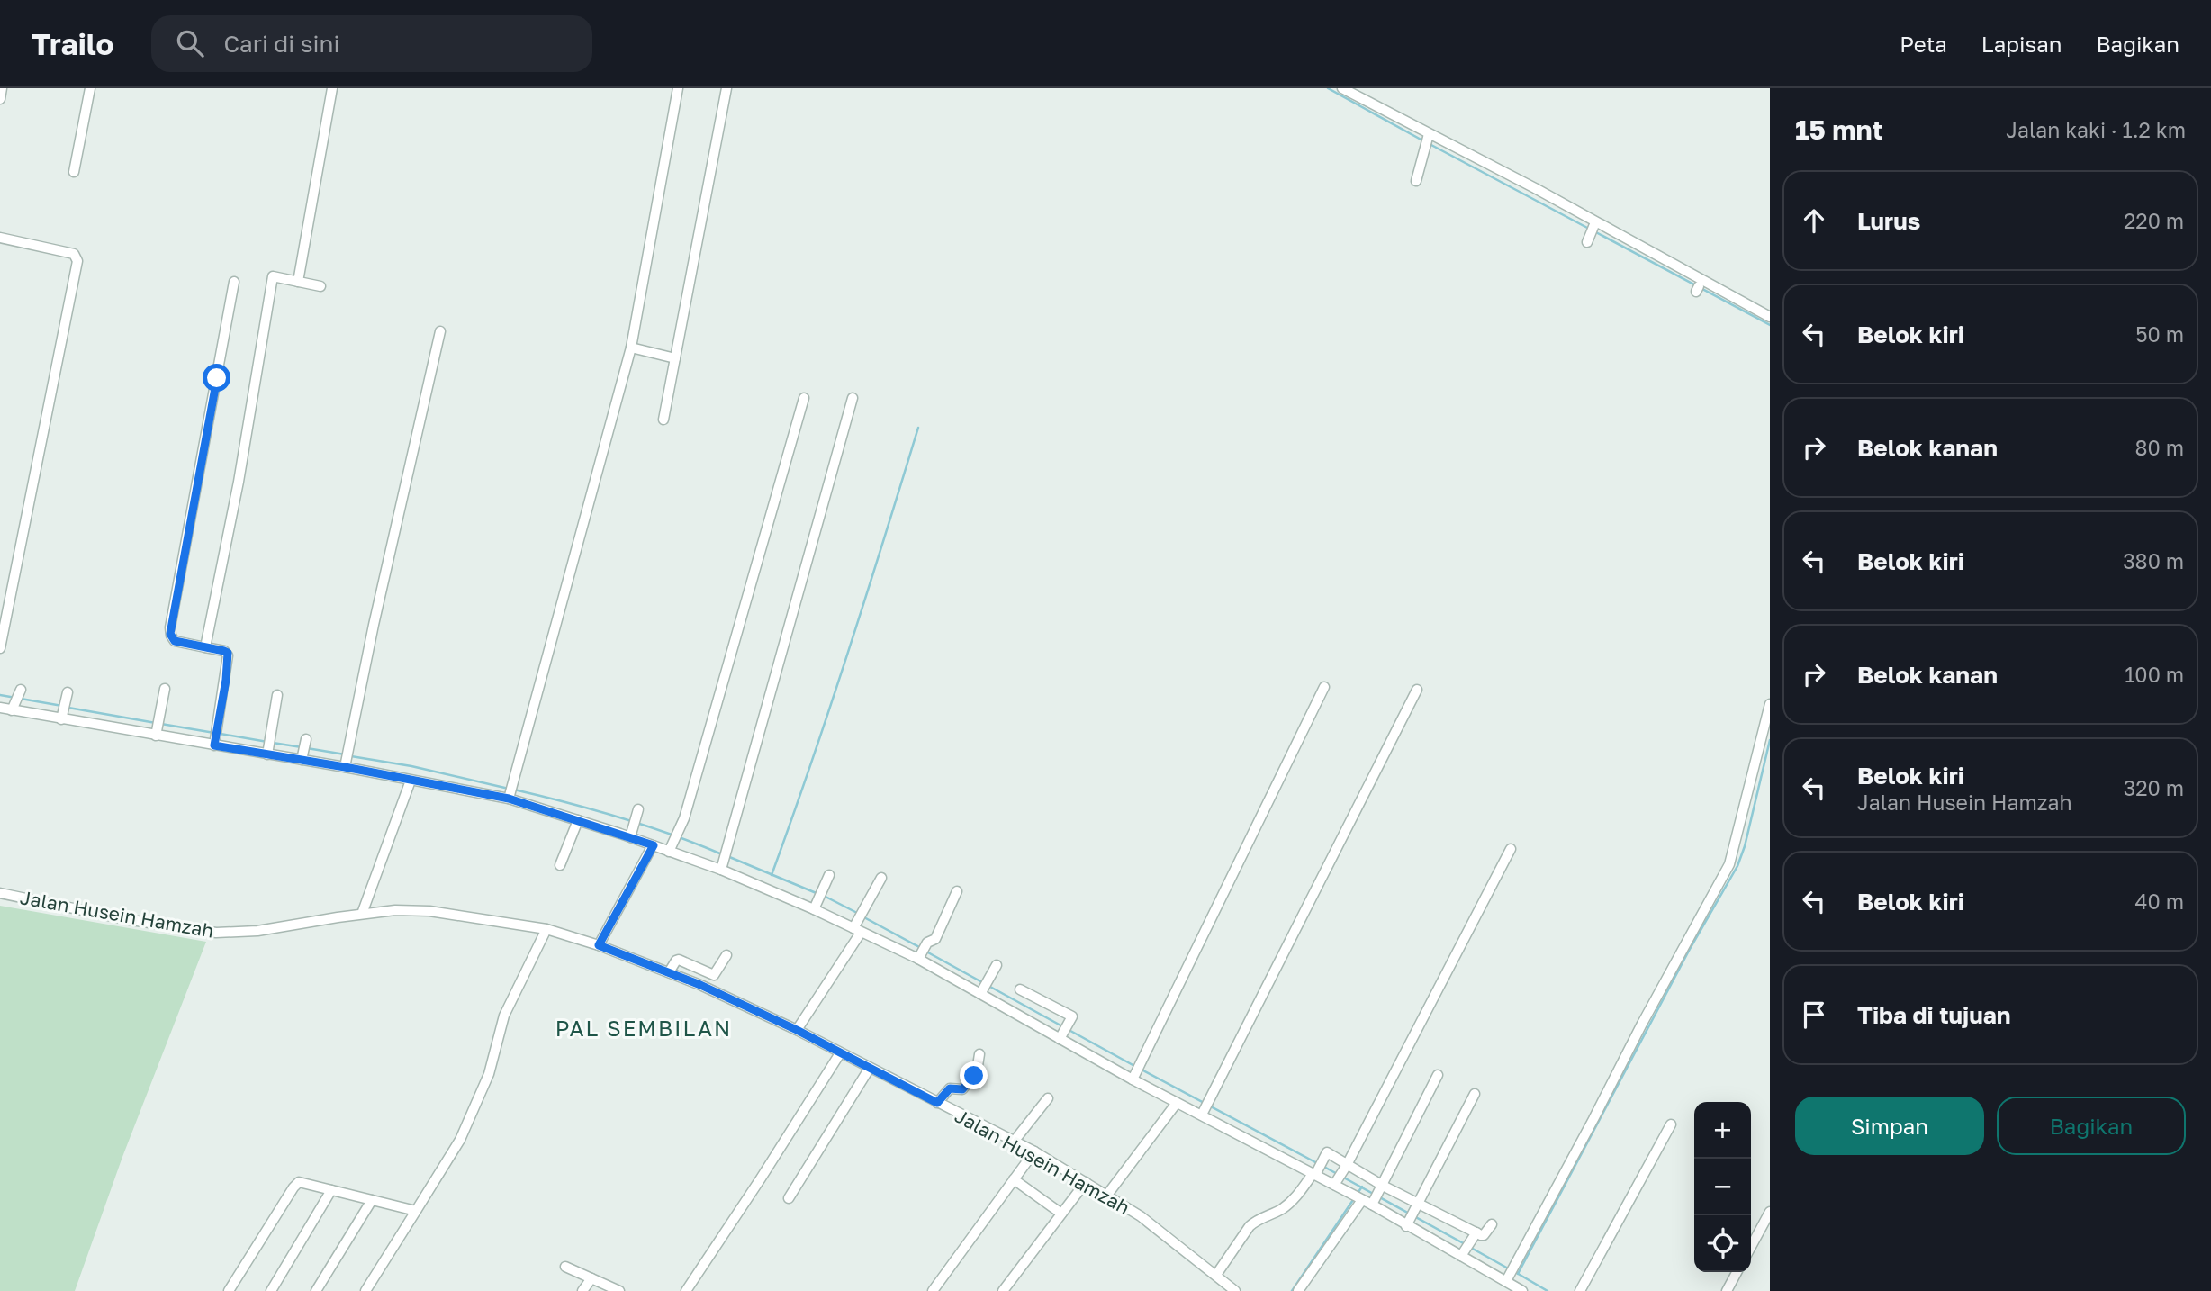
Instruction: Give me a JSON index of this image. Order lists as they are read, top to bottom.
{
  "streets": {
    "street": ["Jalan Husein Hamzah"]
  },
  "districts": ["PAL SEMBILAN"],
  "page": {
    "header": "Trailo",
    "search": "Cari di sini",
    "nav": ["Peta", "Lapisan", "Bagikan"],
    "heading": ["15 mnt", "Jalan kaki · 1.2 km"],
    "list": [
      ["Lurus", "220 m"],
      ["Belok kiri", "50 m"],
      ["Belok kanan", "80 m"],
      ["Belok kiri", "380 m"],
      ["Belok kanan", "100 m"],
      ["Belok kiri", "Jalan Husein Hamzah", "320 m"],
      ["Belok kiri", "40 m"],
      "Tiba di tujuan"
    ],
    "buttons": ["Simpan", "Bagikan"],
    "map_buttons": ["+", "−"]
  }
}
